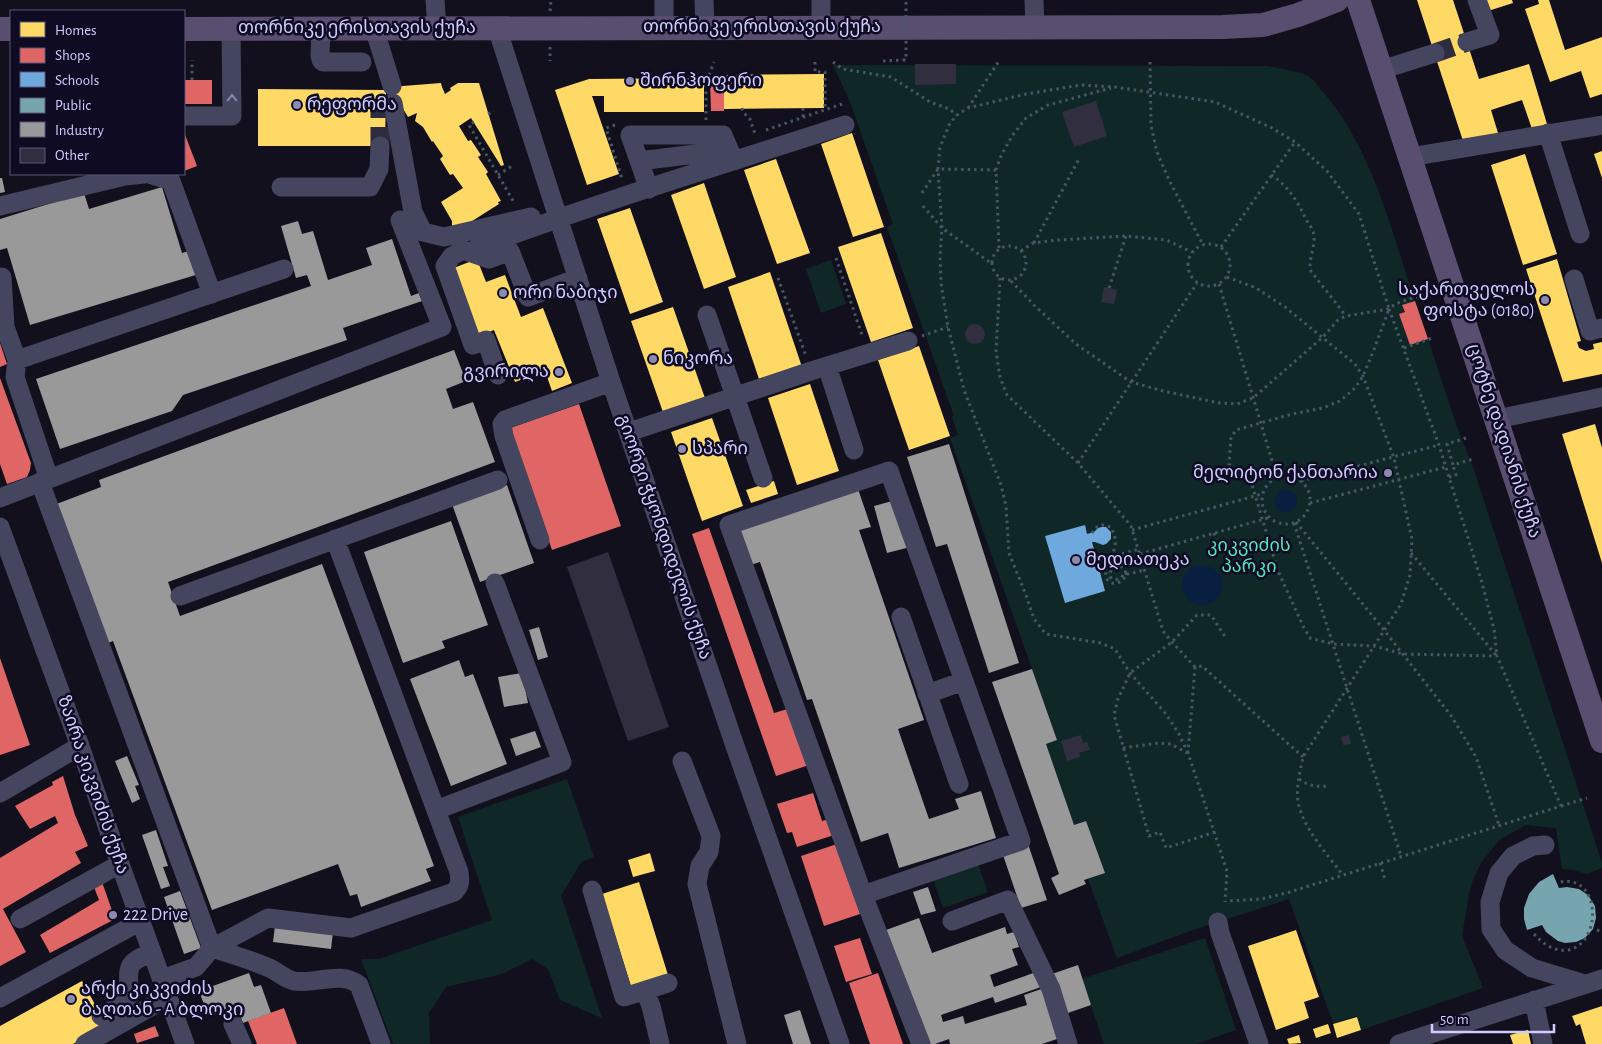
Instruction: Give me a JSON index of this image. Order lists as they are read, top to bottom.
{
  "streets": {
    "main road": ["თორნიკე ერისთავის ქუჩა", "ცოტნე დადიანის ქუჩა"],
    "street": ["გიორგი ჭყონდიდელის ქუჩა", "ზაირა კიკვიძის ქუჩა"]
  },
  "crossings": [
    ["თორნიკე ერისთავის ქუჩა", "გიორგი ჭყონდიდელის ქუჩა"]
  ],
  "parks": ["კიკვიძის პარკი"],
  "places": [
    "შირნჰოფერი",
    "რეფორმა",
    "ორი ნაბიჯი",
    "საქართველოს ფოსტა (0180)",
    "ნიკორა",
    "გვირილა",
    "სპარი",
    "მელიტონ ქანთარია",
    "მედიათეკა",
    "222 Drive",
    "არქი კიკვიძის ბაღთან - A ბლოკი"
  ],
  "legend": [
    "Homes",
    "Shops",
    "Schools",
    "Public",
    "Industry",
    "Other"
  ],
  "scale_bar": "50 m"
}
